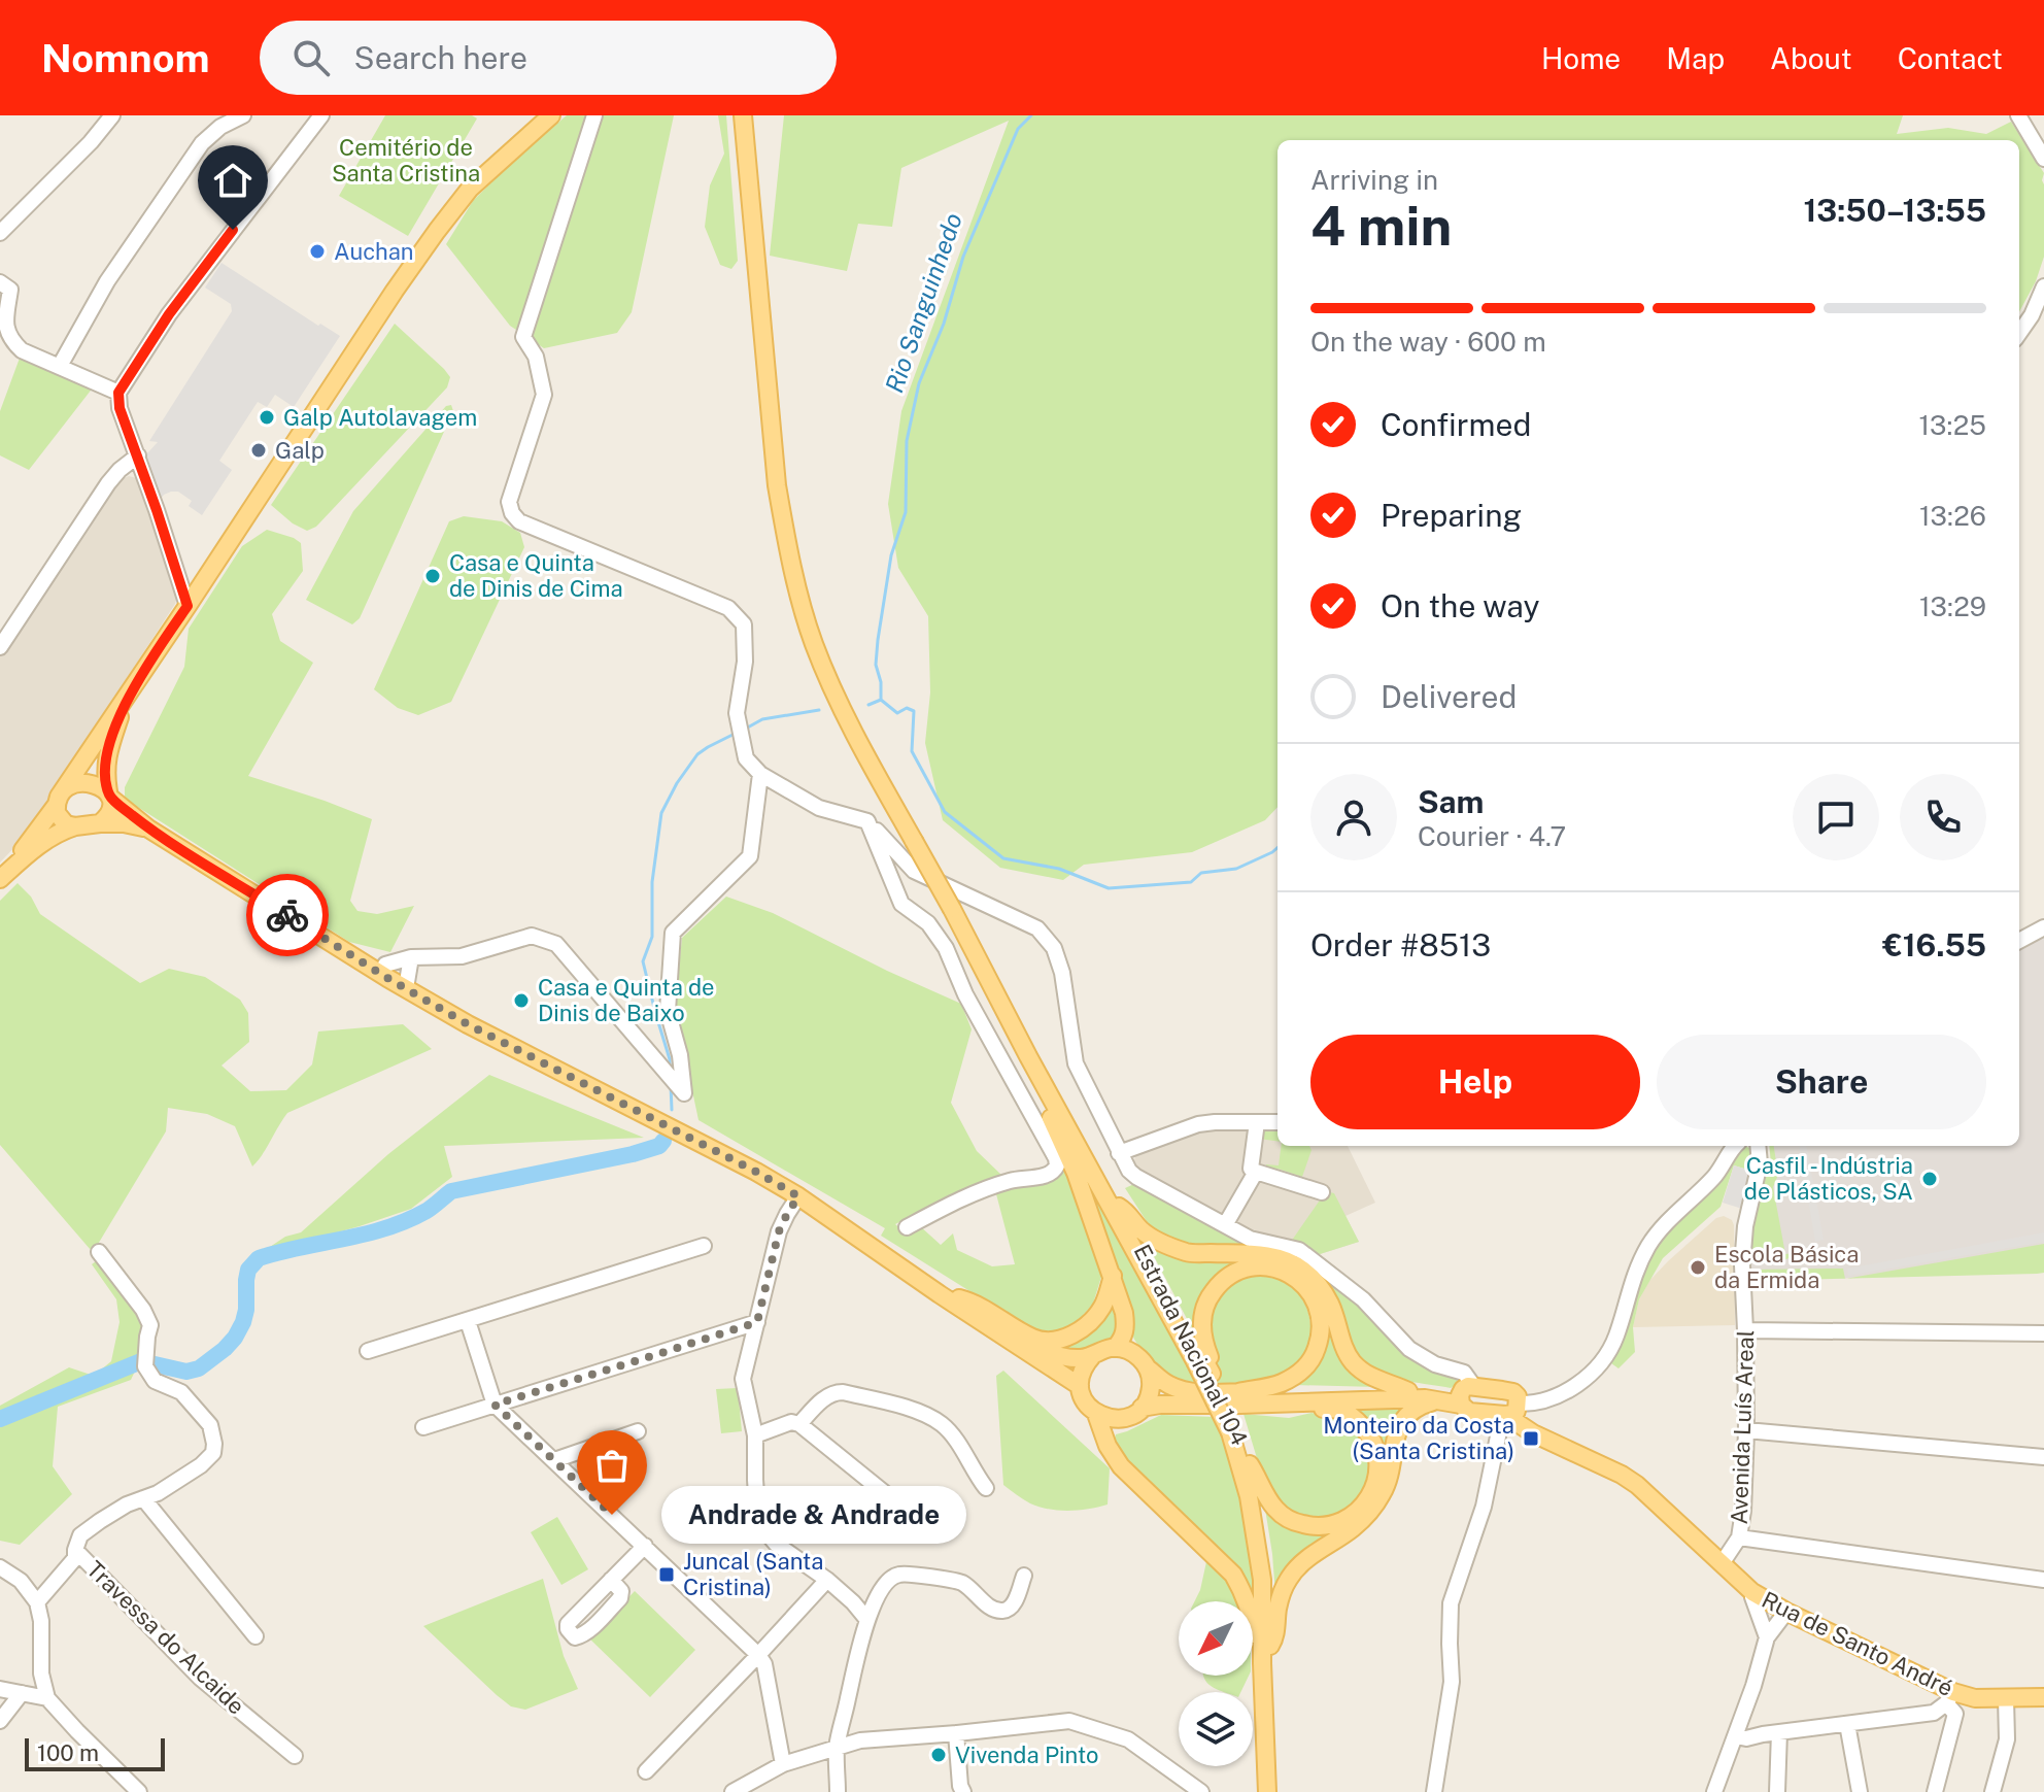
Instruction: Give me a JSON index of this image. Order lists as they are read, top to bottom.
{
  "streets": {
    "main road": ["Estrada Nacional 104", "Rua de Santo André"],
    "street": ["Avenida Luís Areal", "Travessa do Alcaide"]
  },
  "crossings": [
    ["Avenida Luís Areal", "Rua de Santo André"]
  ],
  "water": ["Rio Sanguinhedo"],
  "parks": ["Cemitério de Santa Cristina"],
  "places": {
    "other": [
      "Auchan",
      "Galp Autolavagem",
      "Galp",
      "Casa e Quinta de Dinis de Cima",
      "Casa e Quinta de Dinis de Baixo",
      "Casfil - Indústria de Plásticos, SA",
      "Escola Básica da Ermida",
      "Andrade & Andrade",
      "Vivenda Pinto"
    ],
    "transit": ["Monteiro da Costa (Santa Cristina)", "Juncal (Santa Cristina)"]
  },
  "scale_bar": "100 m",
  "north": "bottom left",
  "page": {
    "header": "Nomnom",
    "search": "Search here",
    "nav": [
      "Home",
      "Map",
      "About",
      "Contact"
    ],
    "heading": ["4 min", "Arriving in", "13:50–13:55"],
    "panel": [
      "Sam",
      "Courier · 4.7",
      "Order #8513",
      "€16.55"
    ],
    "bar": "On the way · 600 m",
    "list": [
      ["Confirmed", "13:25"],
      ["Preparing", "13:26"],
      ["On the way", "13:29"],
      "Delivered"
    ],
    "buttons": ["Help", "Share"],
    "bubble": "Andrade & Andrade",
    "scale": "100 m"
  }
}
